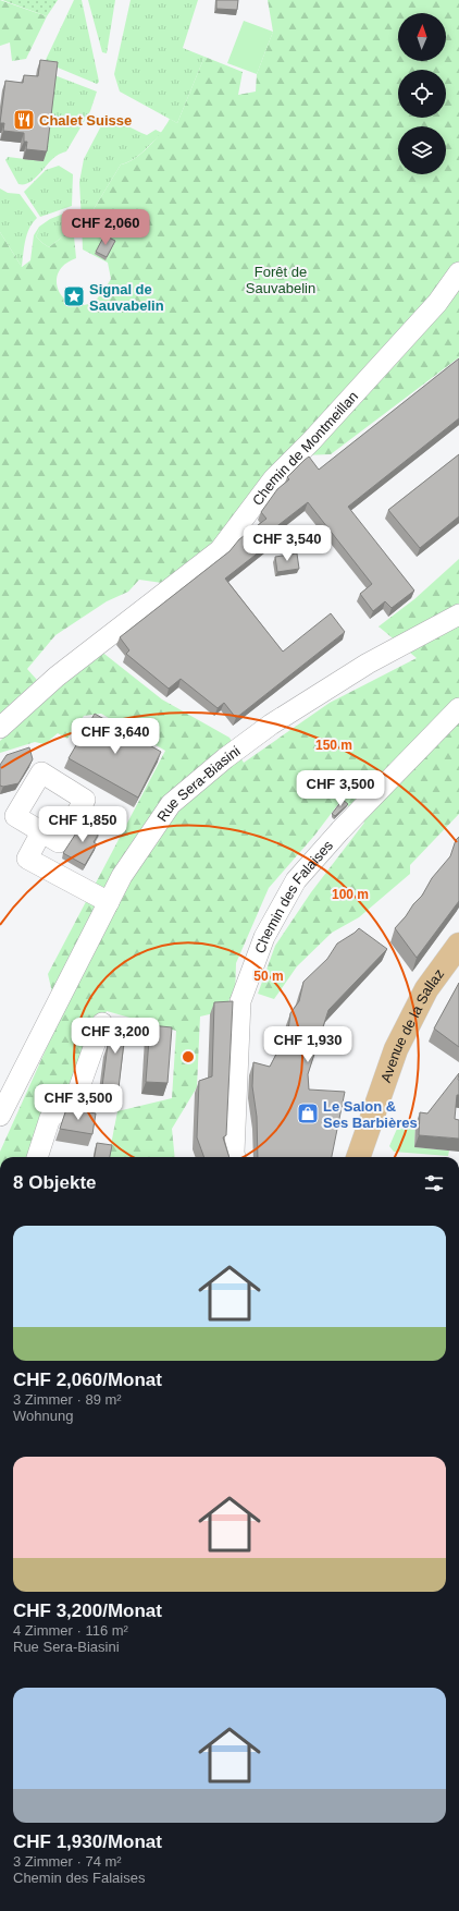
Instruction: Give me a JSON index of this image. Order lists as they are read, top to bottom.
{
  "streets": {
    "main road": ["Avenue de la Sallaz"],
    "street": ["Chemin de Montmeillan", "Rue Sera-Biasini", "Chemin des Falaises"]
  },
  "parks": ["Forêt de Sauvabelin"],
  "places": {
    "restaurant": ["Chalet Suisse"],
    "place": ["Signal de Sauvabelin"],
    "shop": ["Le Salon & Ses Barbières"]
  },
  "north": "top",
  "page": {
    "price": [
      "CHF 2,060",
      "CHF 3,540",
      "CHF 3,640",
      "CHF 3,500",
      "CHF 1,850",
      "CHF 3,200",
      "CHF 1,930",
      "CHF 3,500"
    ],
    "heading": "8 Objekte",
    "list": [
      {
        "name": "CHF 2,060/Monat",
        "note": "3 Zimmer · 89 m² · Wohnung"
      },
      {
        "name": "CHF 3,200/Monat",
        "note": "4 Zimmer · 116 m² · Rue Sera-Biasini"
      },
      {
        "name": "CHF 1,930/Monat",
        "note": "3 Zimmer · 74 m² · Chemin des Falaises"
      }
    ]
  },
  "rings": ["150 m", "100 m", "50 m"]
}
